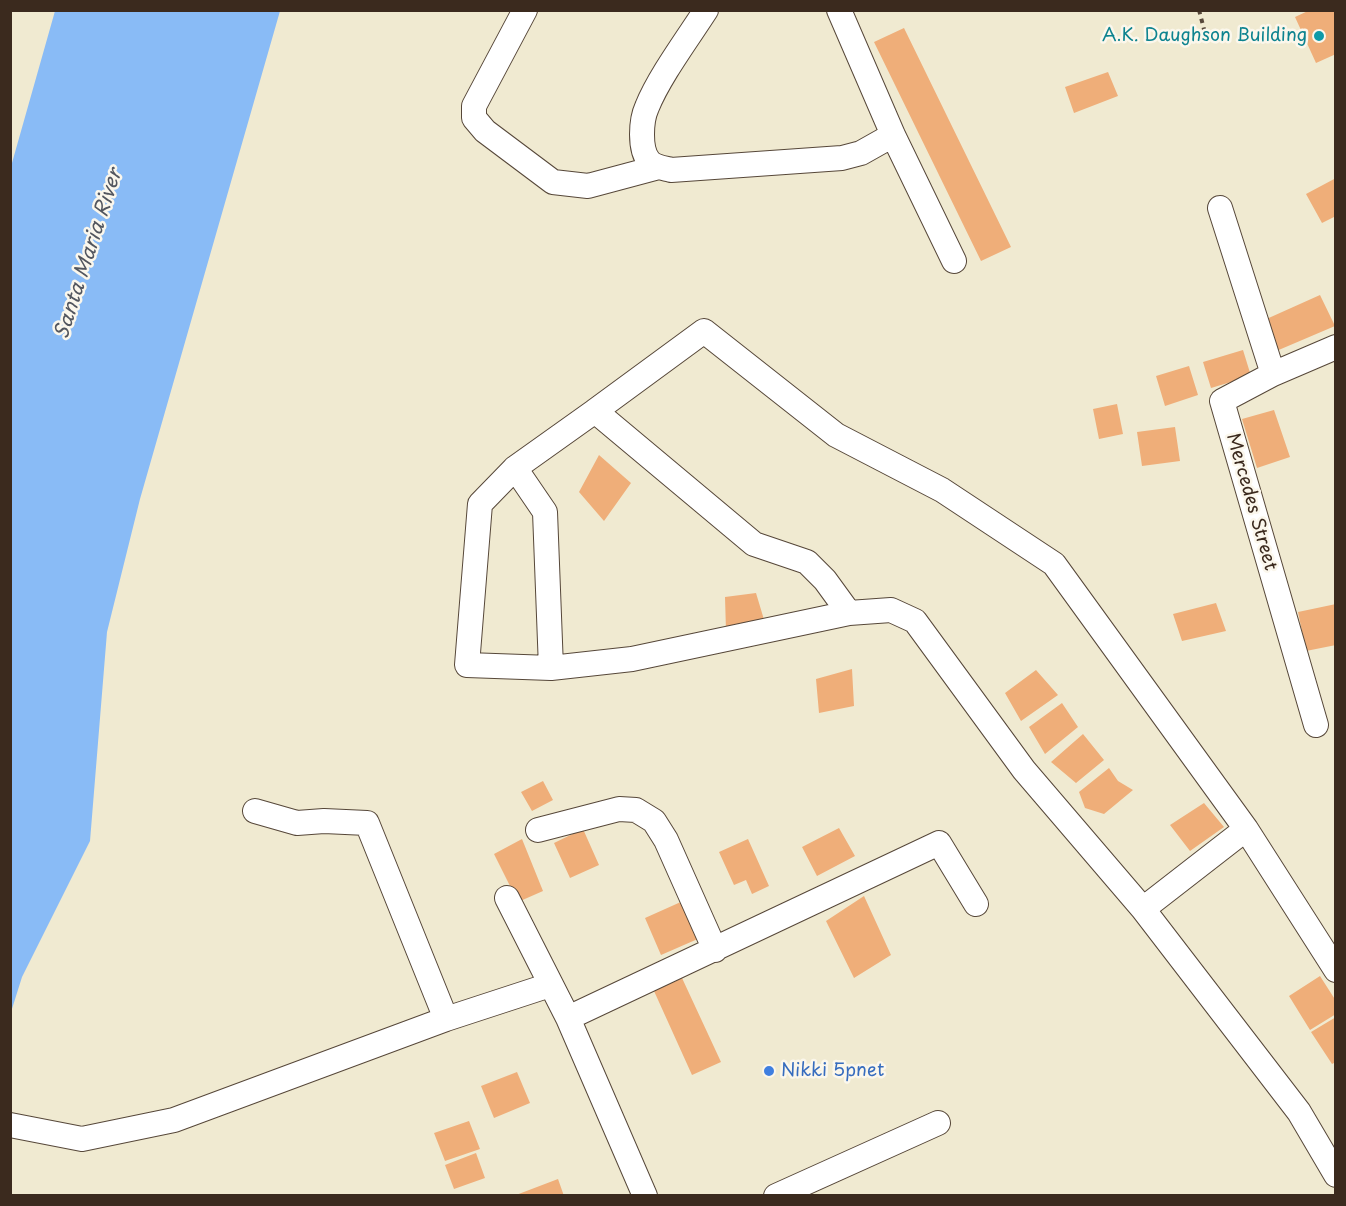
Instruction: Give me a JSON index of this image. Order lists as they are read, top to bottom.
{
  "streets": {
    "street": ["Mercedes Street"]
  },
  "water": ["Santa Maria River"],
  "places": ["A.K. Daughson Building", "Nikki 5pnet"]
}
